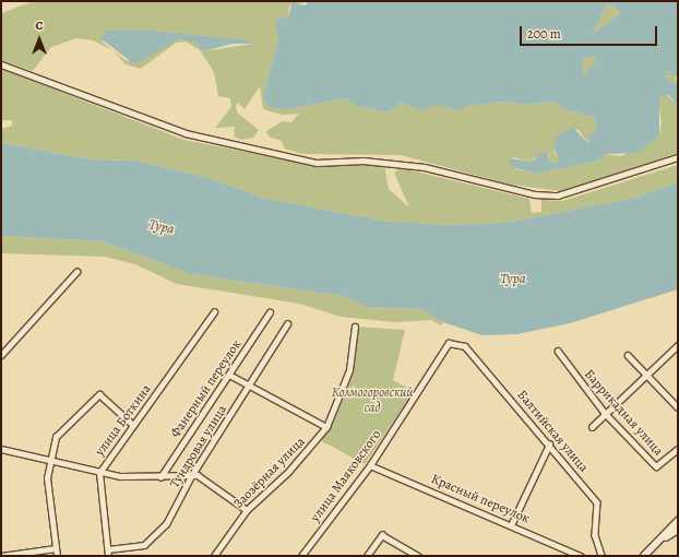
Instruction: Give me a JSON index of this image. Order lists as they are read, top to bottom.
{
  "streets": {
    "street": [
      "Фанерный переулок",
      "Баррикадная улица",
      "улица Боткина",
      "Балтийская улица",
      "Тундровая улица",
      "Заозёрная улица",
      "улица Маяковского",
      "Красный переулок"
    ]
  },
  "crossings": [
    ["улица Боткина", "Тундровая улица"],
    ["Балтийская улица", "улица Маяковского"],
    ["улица Маяковского", "Красный переулок"]
  ],
  "water": ["Тура"],
  "parks": ["Колмогоровский сад"],
  "scale_bar": "200 m",
  "north": "top"
}
